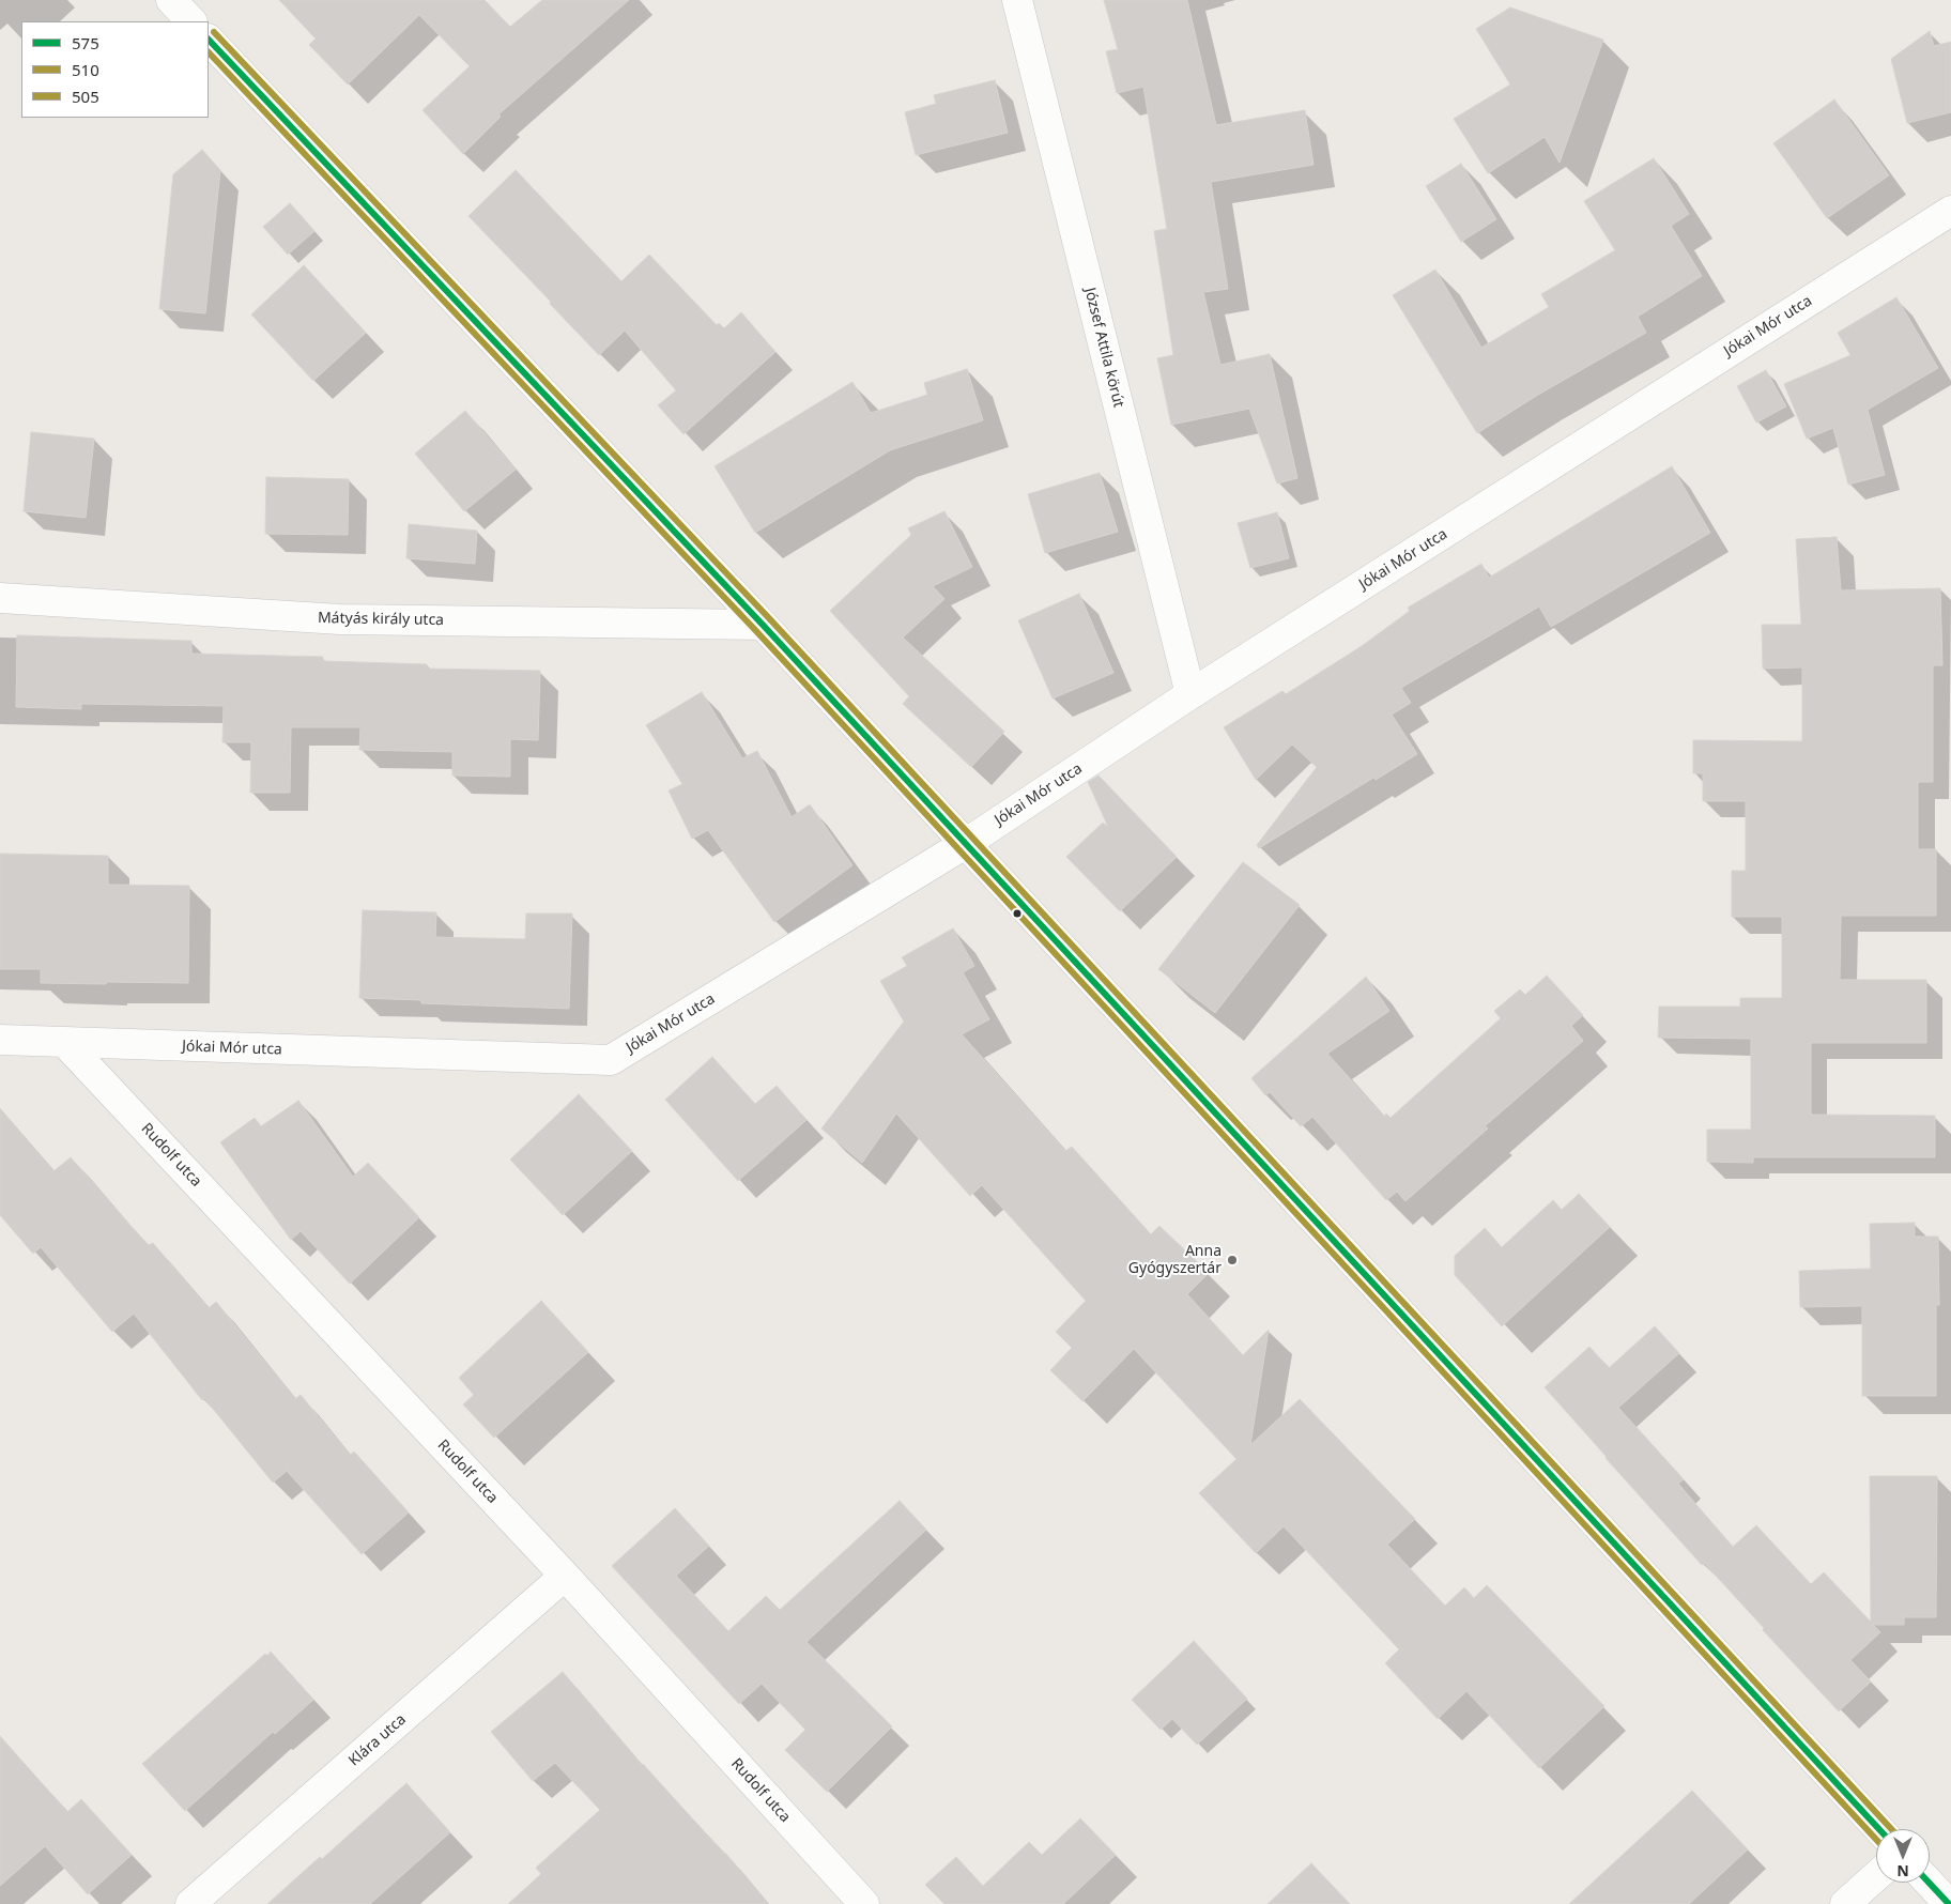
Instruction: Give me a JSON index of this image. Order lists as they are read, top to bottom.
{
  "streets": {
    "street": [
      "Jókai Mór utca",
      "József Attila körút",
      "Mátyás király utca",
      "Rudolf utca",
      "Klára utca"
    ]
  },
  "crossings": [
    ["Jókai Mór utca", "József Attila körút"],
    ["Jókai Mór utca", "Rudolf utca"],
    ["Rudolf utca", "Klára utca"]
  ],
  "places": ["Anna Gyógyszertár"],
  "lines": ["transit line 505", "transit line 575", "transit line 510"],
  "legend": ["575", "510", "505"],
  "north": "bottom"
}
